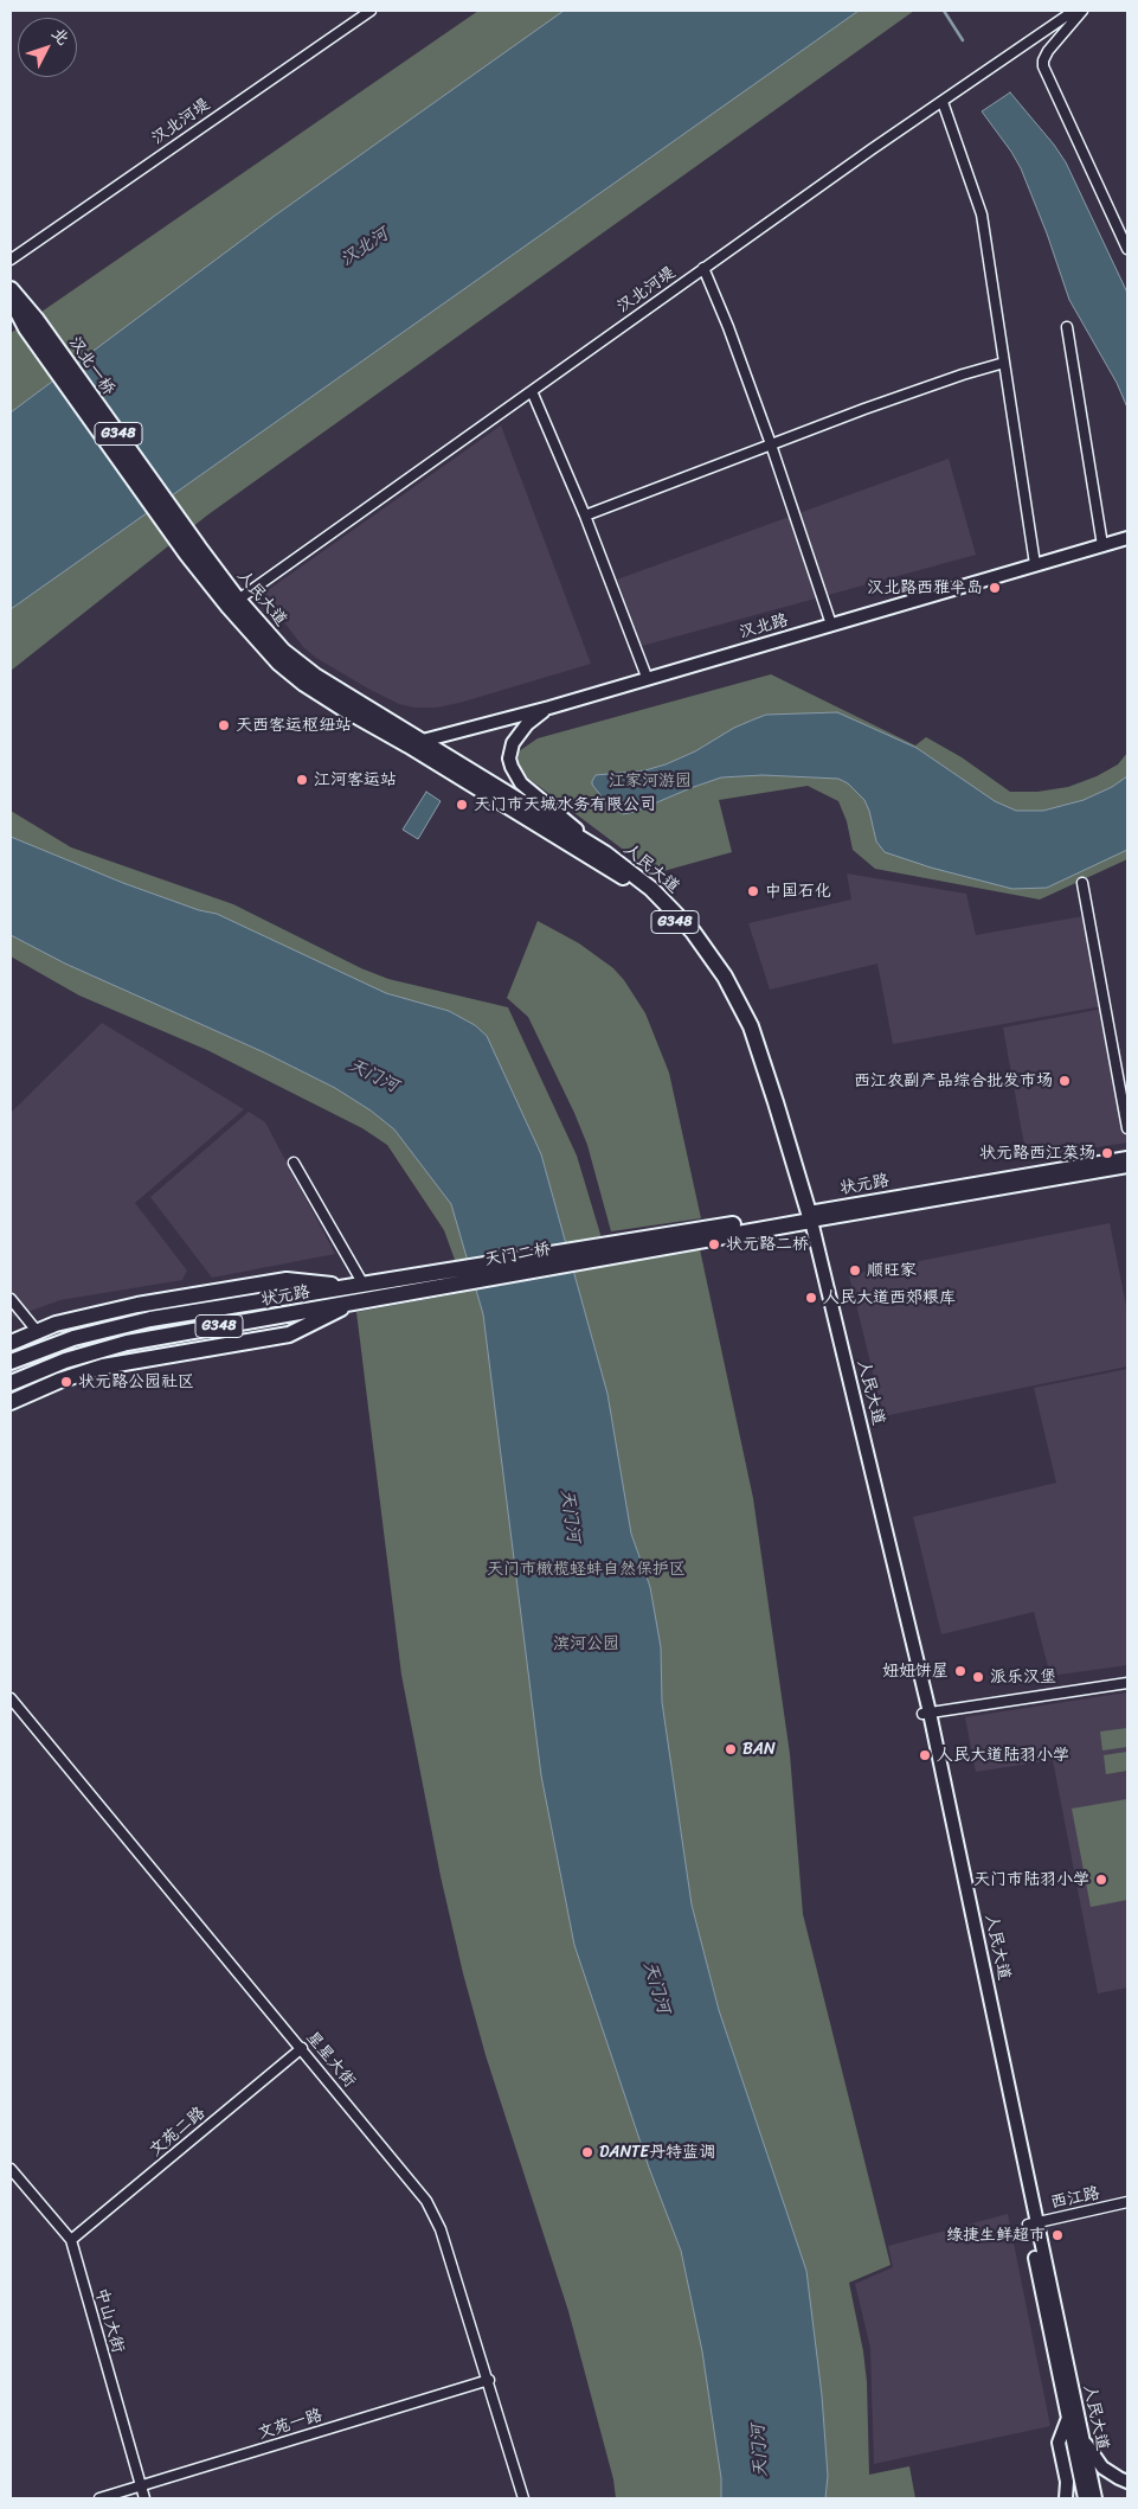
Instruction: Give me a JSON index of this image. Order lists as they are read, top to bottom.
{
  "streets": {
    "highway": [
      "汉北一桥",
      "G348",
      "人民大道",
      "状元路",
      "天门二桥"
    ],
    "main road": ["汉北路"],
    "street": [
      "汉北河堤",
      "星星大街",
      "文苑二路",
      "西江路",
      "中山大街",
      "文苑一路"
    ]
  },
  "crossings": [
    ["汉北河堤", "人民大道"],
    ["汉北一桥", "G348"],
    ["汉北一桥", "人民大道"],
    ["人民大道", "汉北路"],
    ["人民大道", "状元路"],
    ["人民大道", "西江路"],
    ["状元路", "天门二桥"],
    ["星星大街", "文苑二路"],
    ["星星大街", "文苑一路"],
    ["文苑二路", "中山大街"],
    ["中山大街", "文苑一路"]
  ],
  "water": ["汉北河", "天门河"],
  "parks": ["江家河游园", "天门市橄榄蛏蚌自然保护区", "滨河公园"],
  "places": [
    "汉北路西雅半岛",
    "天西客运枢纽站",
    "江河客运站",
    "天门市天城水务有限公司",
    "中国石化",
    "西江农副产品综合批发市场",
    "状元路西江菜场",
    "状元路二桥",
    "顺旺家",
    "人民大道西郊粮库",
    "状元路公园社区",
    "妞妞饼屋",
    "派乐汉堡",
    "BAN",
    "人民大道陆羽小学",
    "天门市陆羽小学",
    "DANTE丹特蓝调",
    "绿捷生鲜超市"
  ],
  "north": "top right"
}
